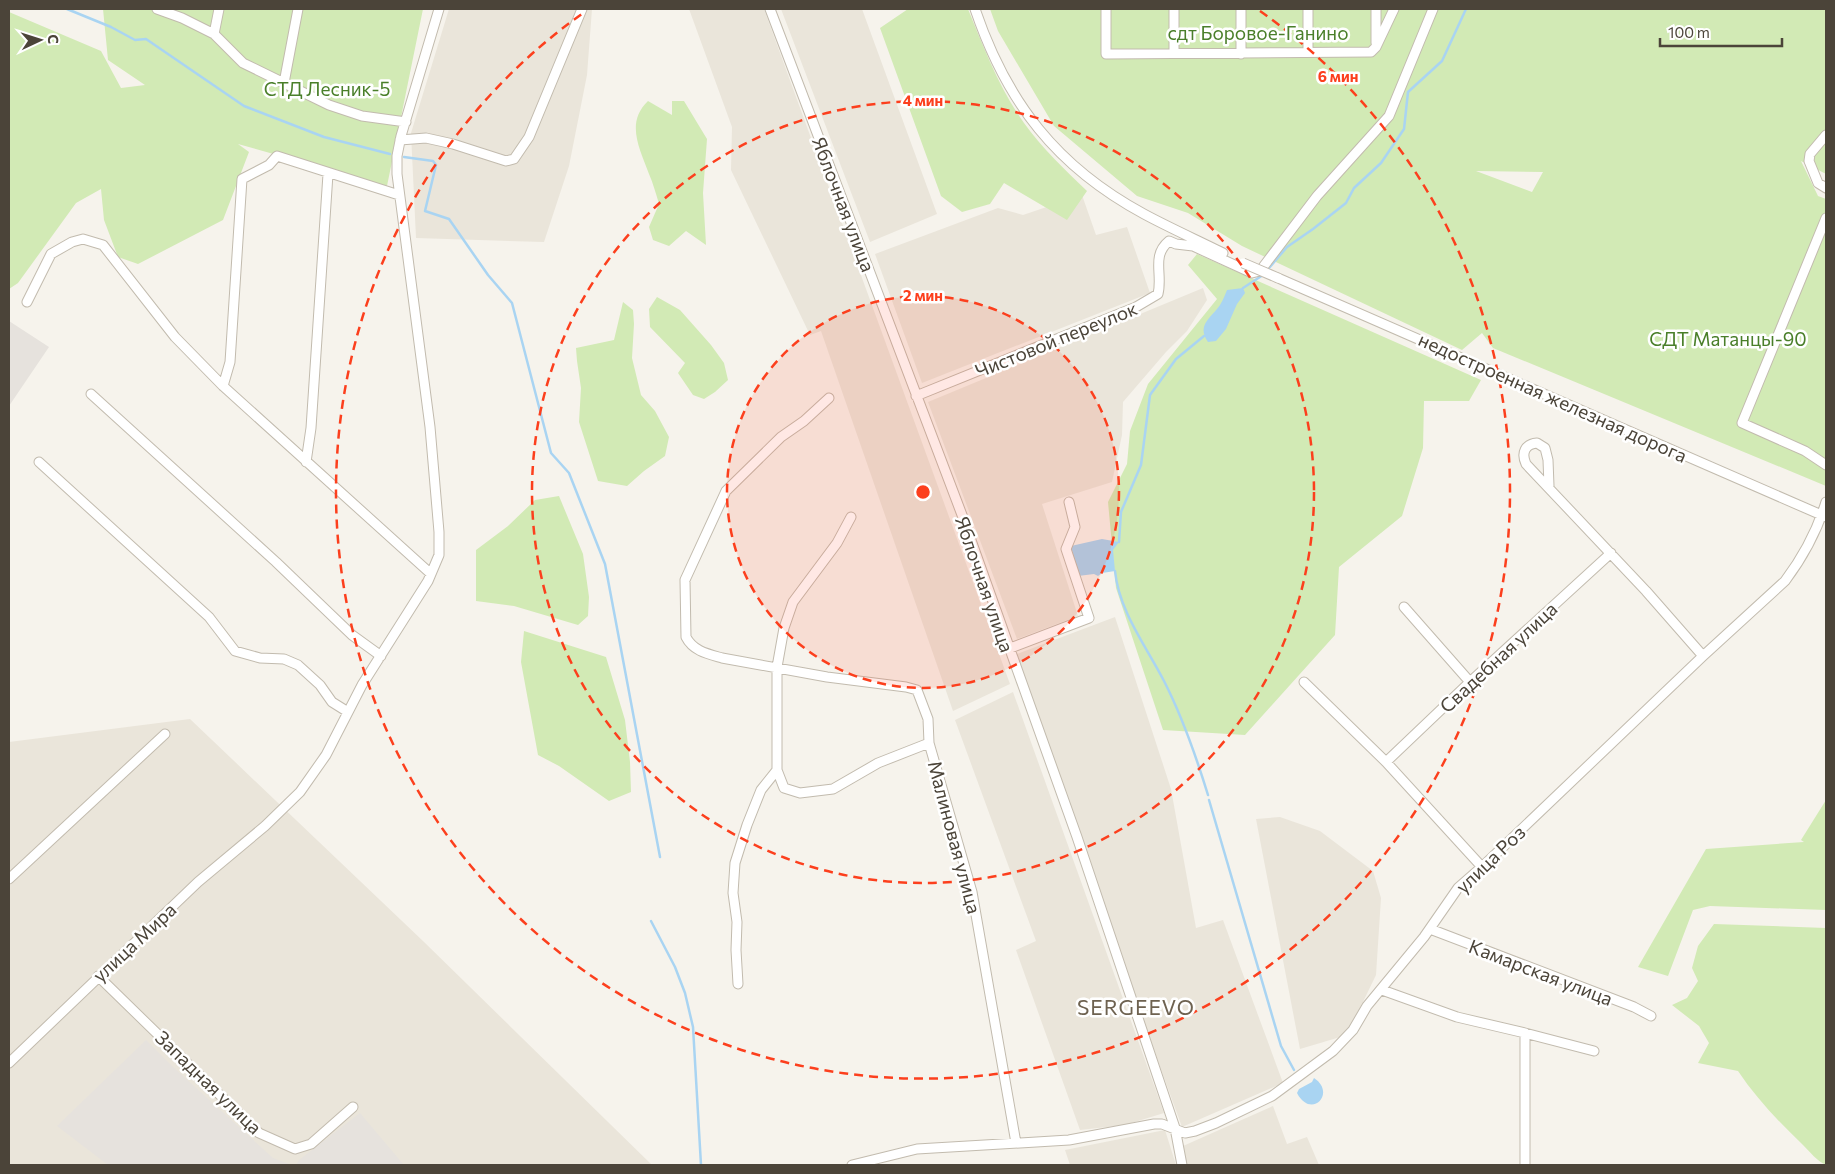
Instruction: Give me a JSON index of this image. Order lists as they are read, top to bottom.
{
  "streets": {
    "street": [
      "Яблочная улица",
      "Чистовой переулок",
      "недостроенная железная дорога",
      "Свадебная улица",
      "Малиновая улица",
      "улица Роз",
      "улица Мира",
      "Камарская улица",
      "Западная улица"
    ]
  },
  "crossings": [
    ["Яблочная улица", "Чистовой переулок"],
    ["Яблочная улица", "улица Роз"],
    ["недостроенная железная дорога", "улица Роз"],
    ["Малиновая улица", "улица Роз"],
    ["улица Роз", "Камарская улица"],
    ["улица Мира", "Западная улица"]
  ],
  "districts": ["SERGEEVO"],
  "parks": ["сдт Боровое-Ганино", "СТД Лесник-5", "СДТ Матанцы-90"],
  "scale_bar": "100 m",
  "north": "right",
  "rings": ["6 мин", "4 мин", "2 мин"]
}
